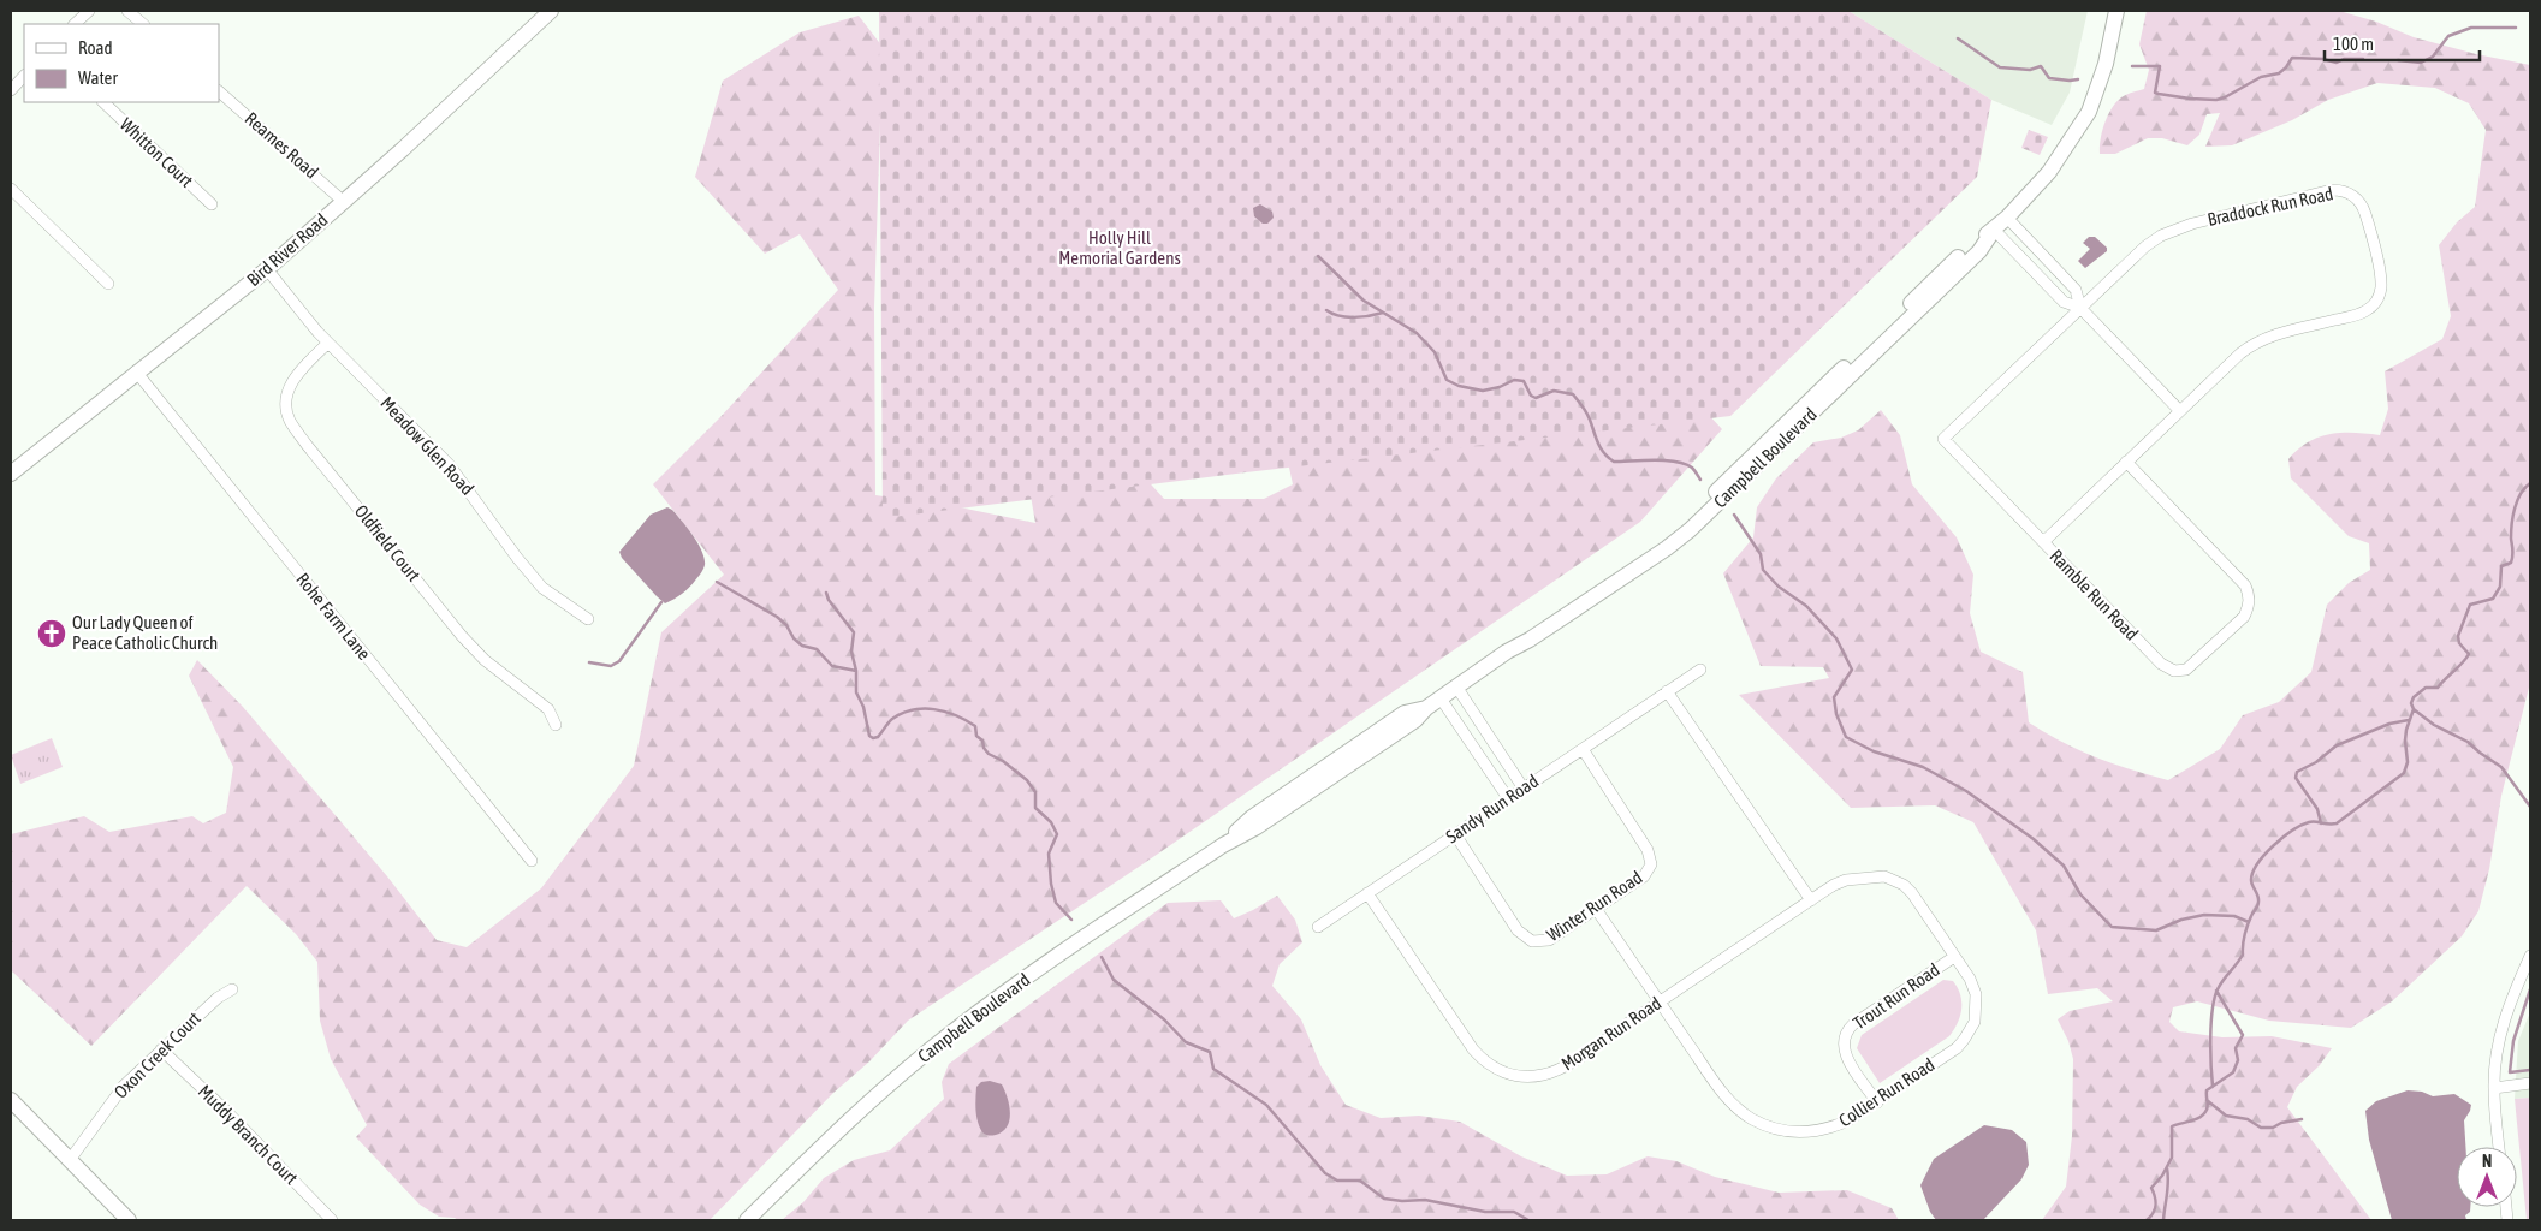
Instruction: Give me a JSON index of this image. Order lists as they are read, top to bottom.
{
  "streets": {
    "street": [
      "Reames Road",
      "Whitton Court",
      "Braddock Run Road",
      "Bird River Road",
      "Meadow Glen Road",
      "Campbell Boulevard",
      "Oldfield Court",
      "Ramble Run Road",
      "Rohe Farm Lane",
      "Sandy Run Road",
      "Winter Run Road",
      "Trout Run Road",
      "Morgan Run Road",
      "Oxon Creek Court",
      "Collier Run Road",
      "Muddy Branch Court"
    ]
  },
  "crossings": [
    ["Reames Road", "Bird River Road"],
    ["Braddock Run Road", "Ramble Run Road"],
    ["Bird River Road", "Meadow Glen Road"],
    ["Bird River Road", "Rohe Farm Lane"],
    ["Meadow Glen Road", "Oldfield Court"],
    ["Sandy Run Road", "Winter Run Road"],
    ["Sandy Run Road", "Morgan Run Road"],
    ["Winter Run Road", "Collier Run Road"],
    ["Trout Run Road", "Collier Run Road"],
    ["Morgan Run Road", "Collier Run Road"],
    ["Oxon Creek Court", "Muddy Branch Court"]
  ],
  "parks": ["Holly Hill Memorial Gardens"],
  "places": {
    "church": ["Our Lady Queen of Peace Catholic Church"]
  },
  "legend": ["Road", "Water"],
  "scale_bar": "100 m",
  "north": "top"
}
